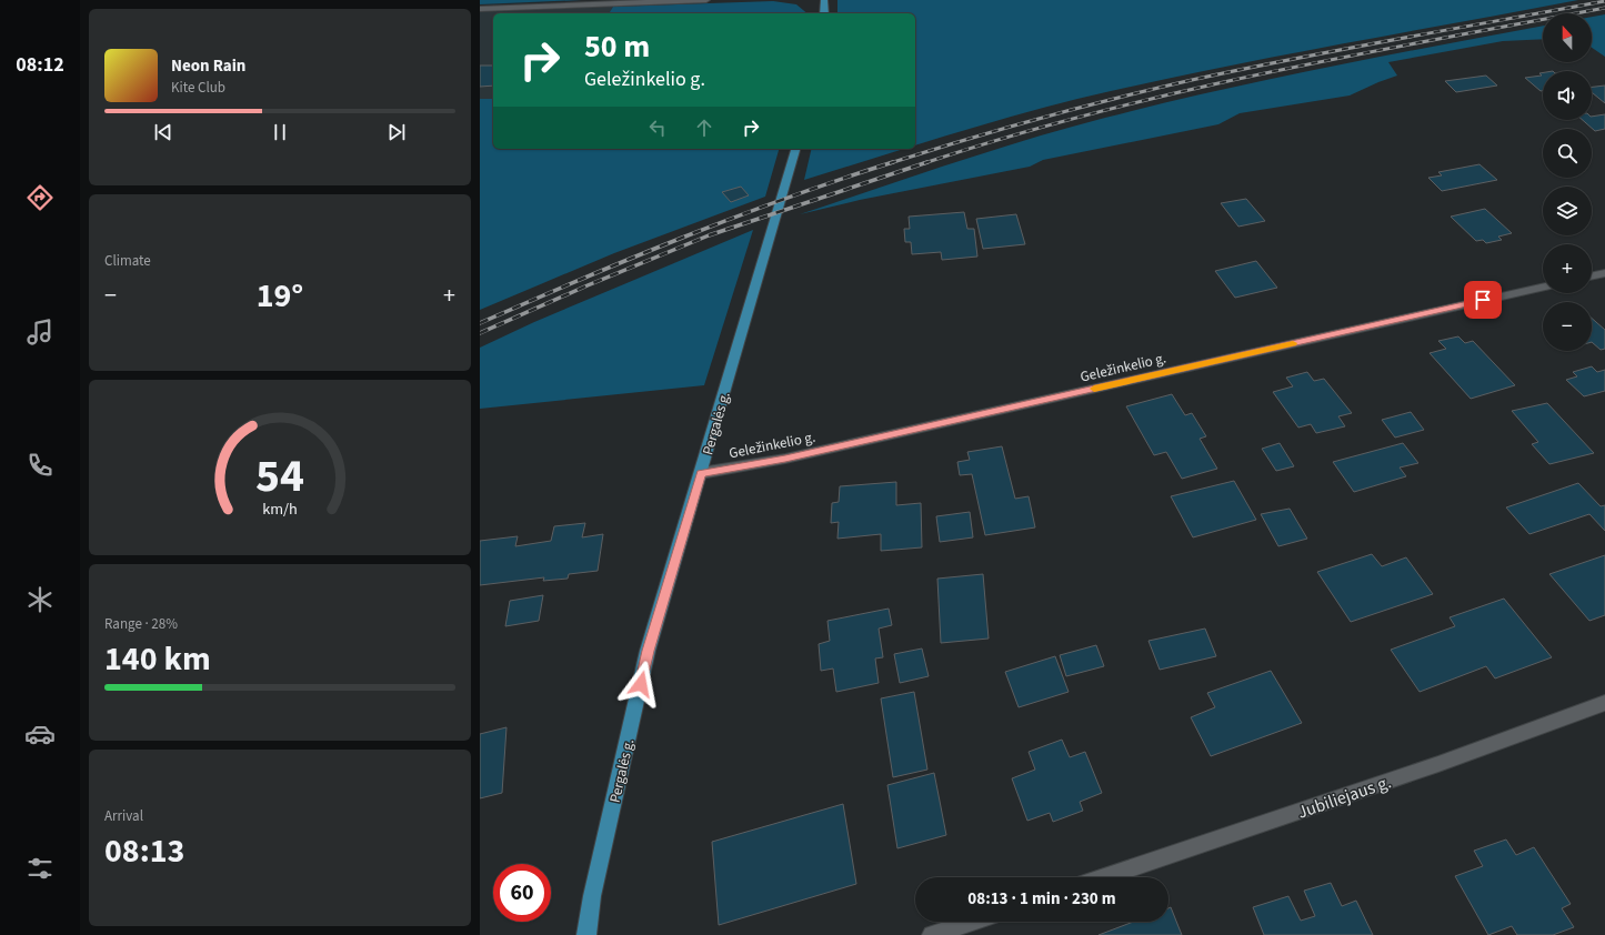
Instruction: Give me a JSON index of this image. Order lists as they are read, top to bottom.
{
  "streets": {
    "main road": ["Pergalės g."],
    "street": ["Geležinkelio g.", "Jubiliejaus g."]
  },
  "crossings": [
    ["Geležinkelio g.", "Pergalės g."]
  ],
  "north": "top",
  "page": {
    "tabs": "08:12",
    "map_buttons": ["+", "−"],
    "turn": ["50 m", "Geležinkelio g."],
    "song": ["Neon Rain", "Kite Club"],
    "tile": [
      "Climate",
      ["Range · 28%", "140 km"],
      ["Arrival", "08:13"]
    ],
    "heat": ["−", "19°", "+"],
    "limit": "60",
    "trip": "08:13 · 1 min · 230 m",
    "gauge": ["54", "km/h"]
  }
}
